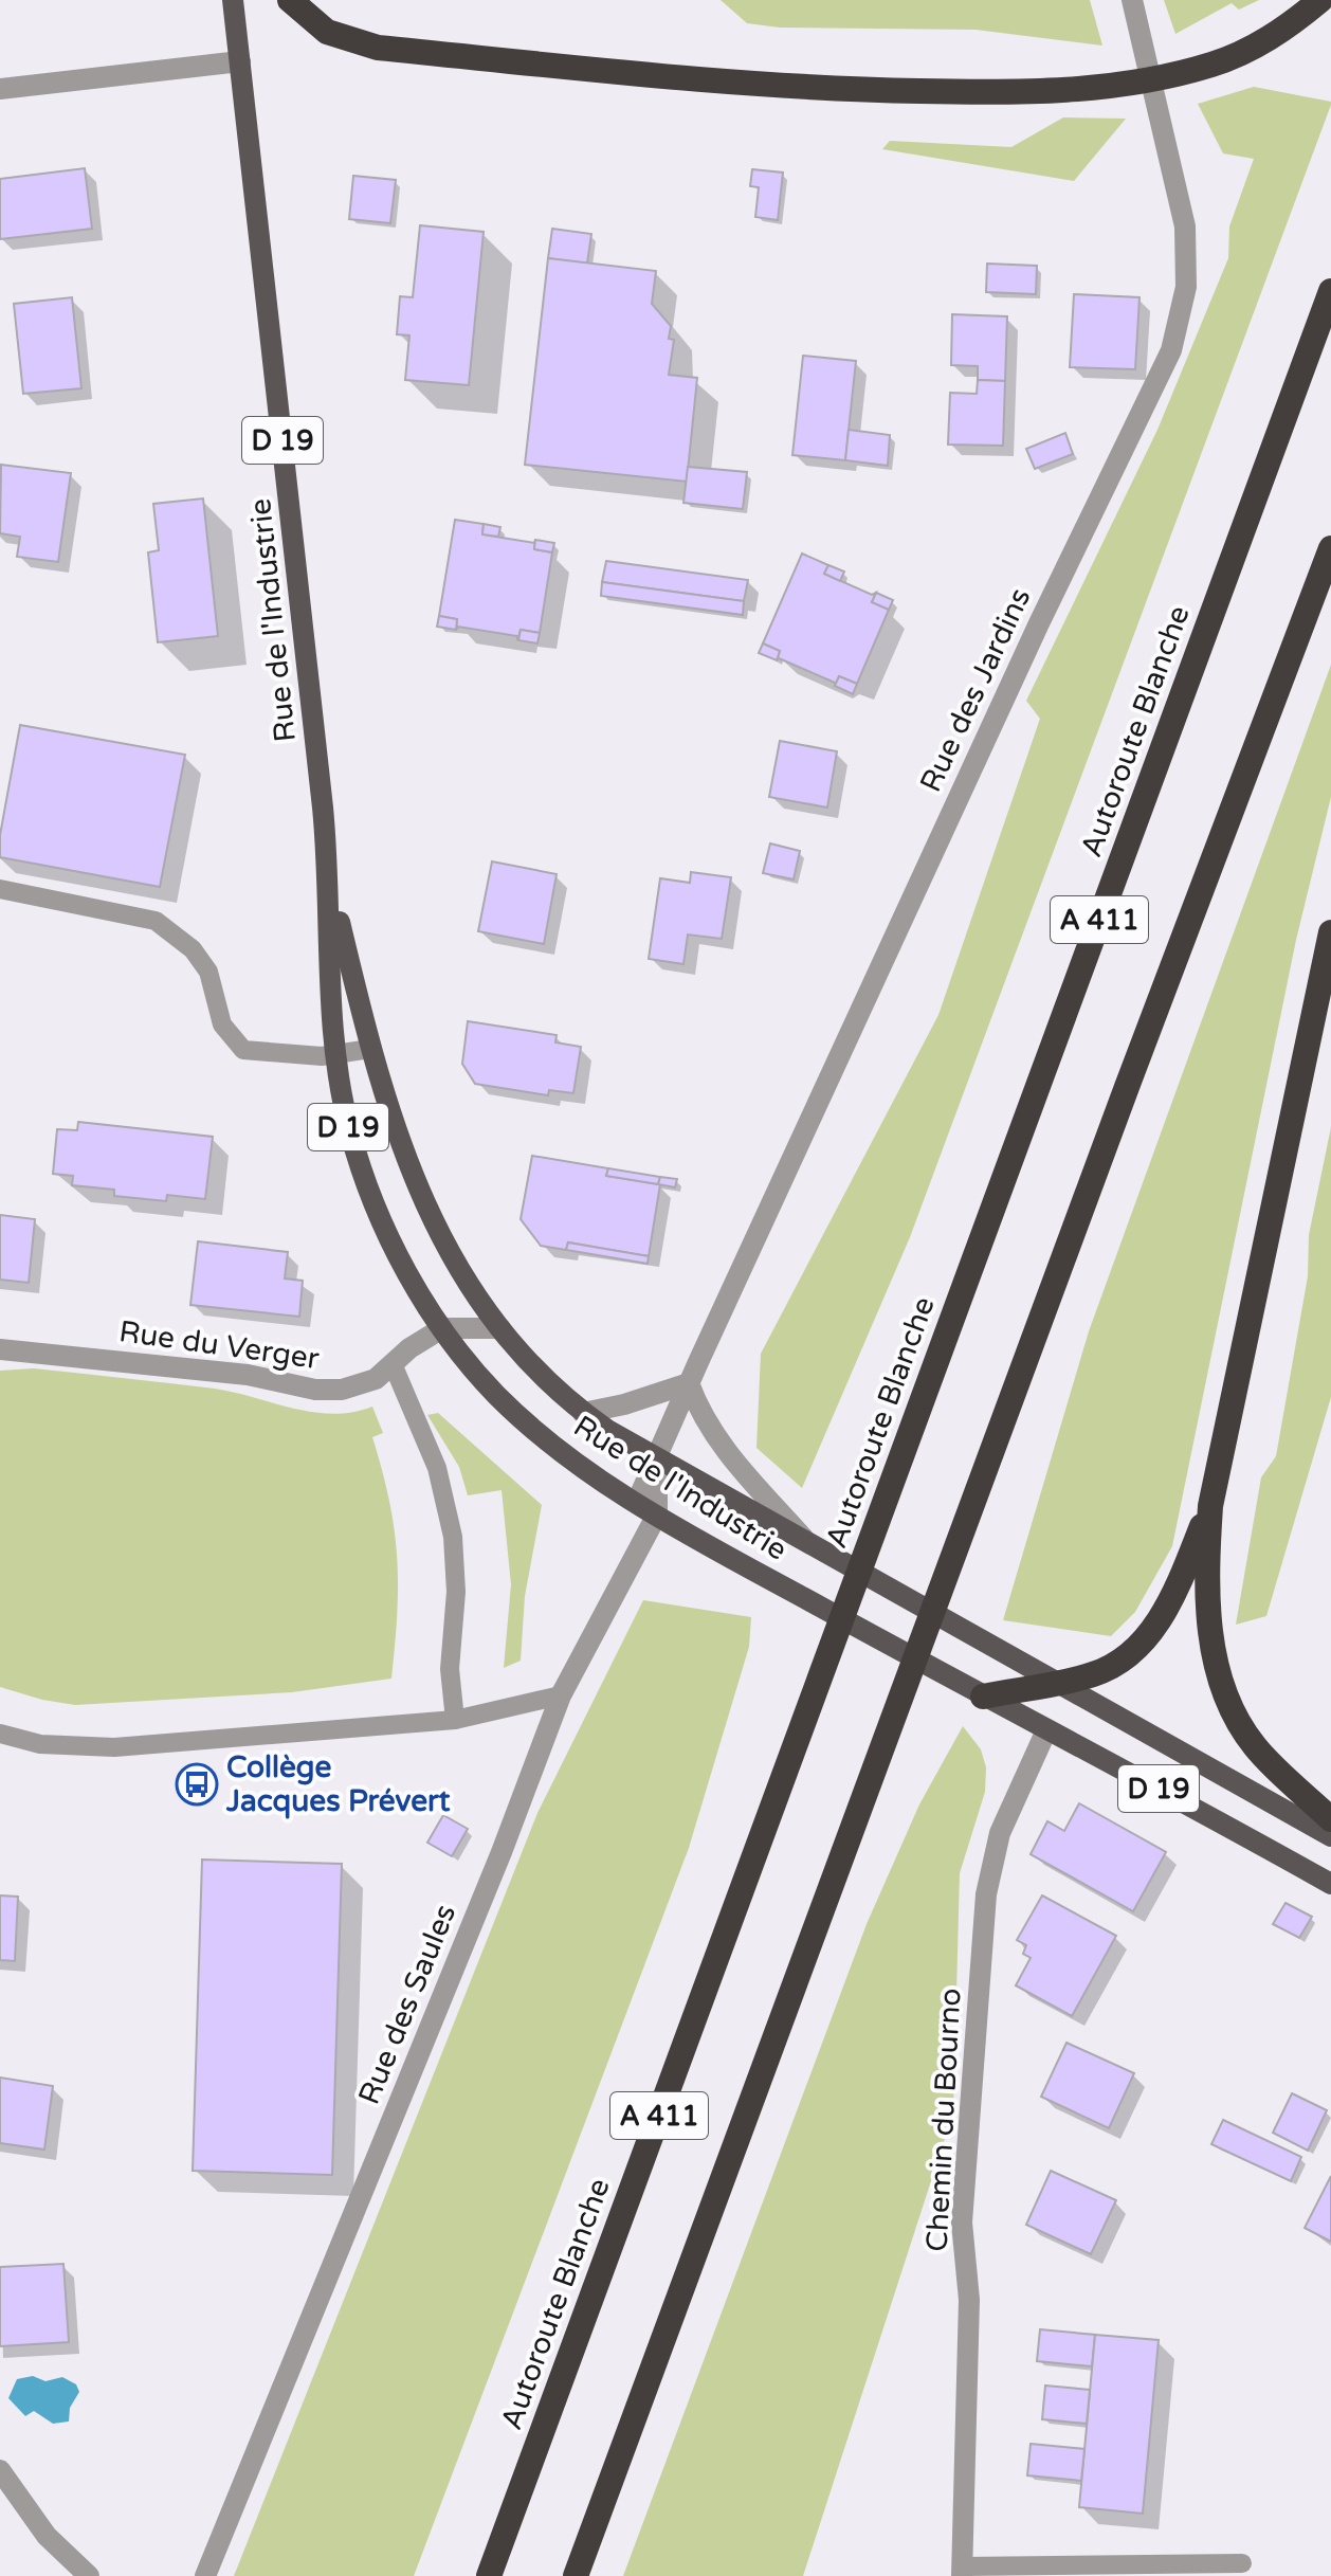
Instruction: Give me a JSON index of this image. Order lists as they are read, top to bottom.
{
  "streets": {
    "highway": ["Autoroute Blanche", "A 411"],
    "main road": ["D 19", "Rue de l'Industrie"],
    "street": [
      "Rue des Jardins",
      "Rue du Verger",
      "Rue des Saules",
      "Chemin du Bourno"
    ]
  },
  "crossings": [
    ["Rue de l'Industrie", "Rue des Jardins"],
    ["Rue de l'Industrie", "Rue du Verger"],
    ["Rue de l'Industrie", "Rue des Saules"],
    ["Rue de l'Industrie", "Chemin du Bourno"],
    ["Rue des Jardins", "Rue des Saules"]
  ],
  "places": {
    "bus stop": ["Collège Jacques Prévert"]
  }
}
